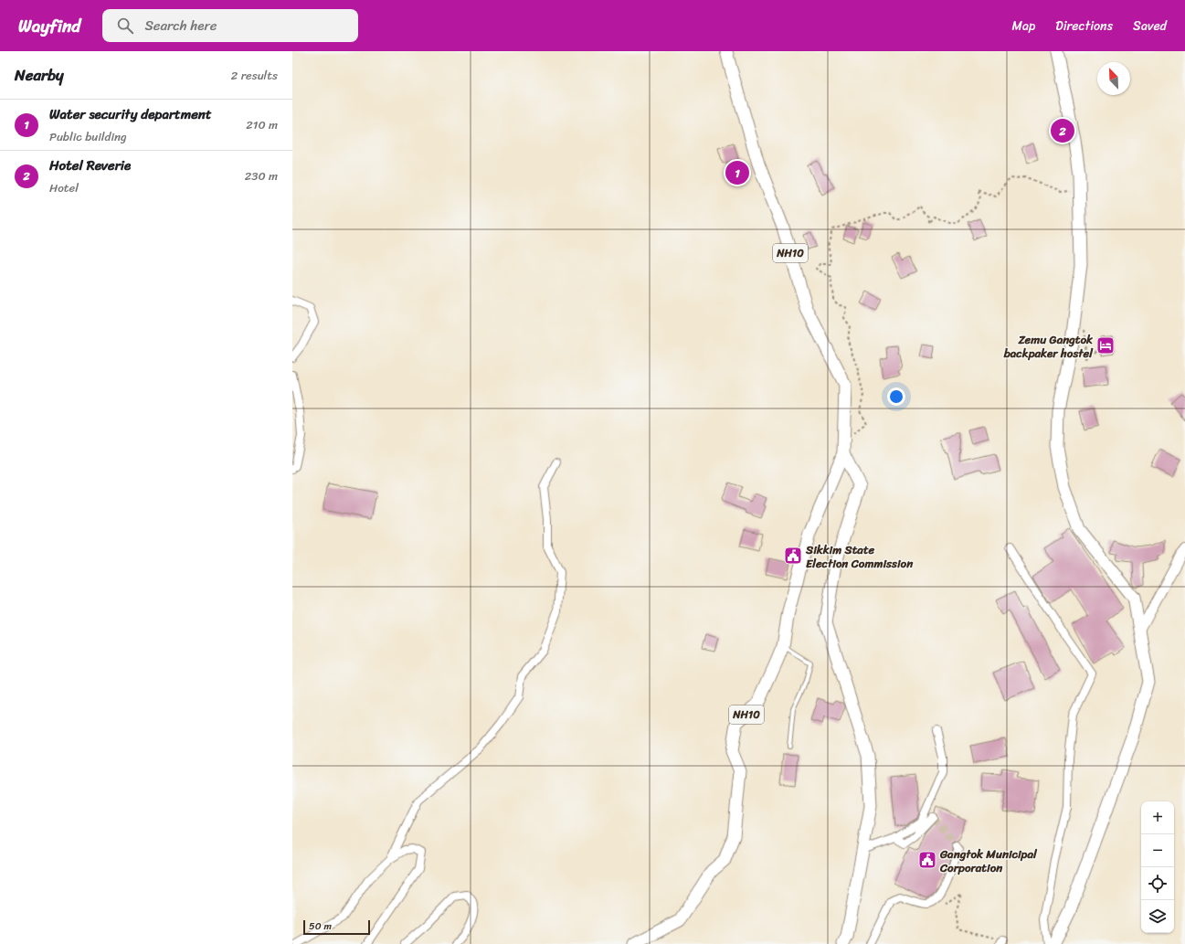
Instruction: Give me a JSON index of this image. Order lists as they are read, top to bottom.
{
  "streets": {
    "main road": ["NH10"]
  },
  "places": {
    "hotel": ["Zemu Gangtok backpaker hostel"],
    "public building": ["Sikkim State Election Commission", "Gangtok Municipal Corporation"]
  },
  "scale_bar": "50 m",
  "north": "top left",
  "page": {
    "header": "Wayfind",
    "search": "Search here",
    "nav": ["Map", "Directions", "Saved"],
    "heading": ["Nearby", "2 results"],
    "list": [
      {
        "mark": "1",
        "name": "Water security department",
        "note": "Public building",
        "value": "210 m"
      },
      {
        "mark": "2",
        "name": "Hotel Reverie",
        "note": "Hotel",
        "value": "230 m"
      }
    ],
    "pins": ["2", "1"],
    "map_buttons": ["+", "−"],
    "scale": "50 m"
  }
}
